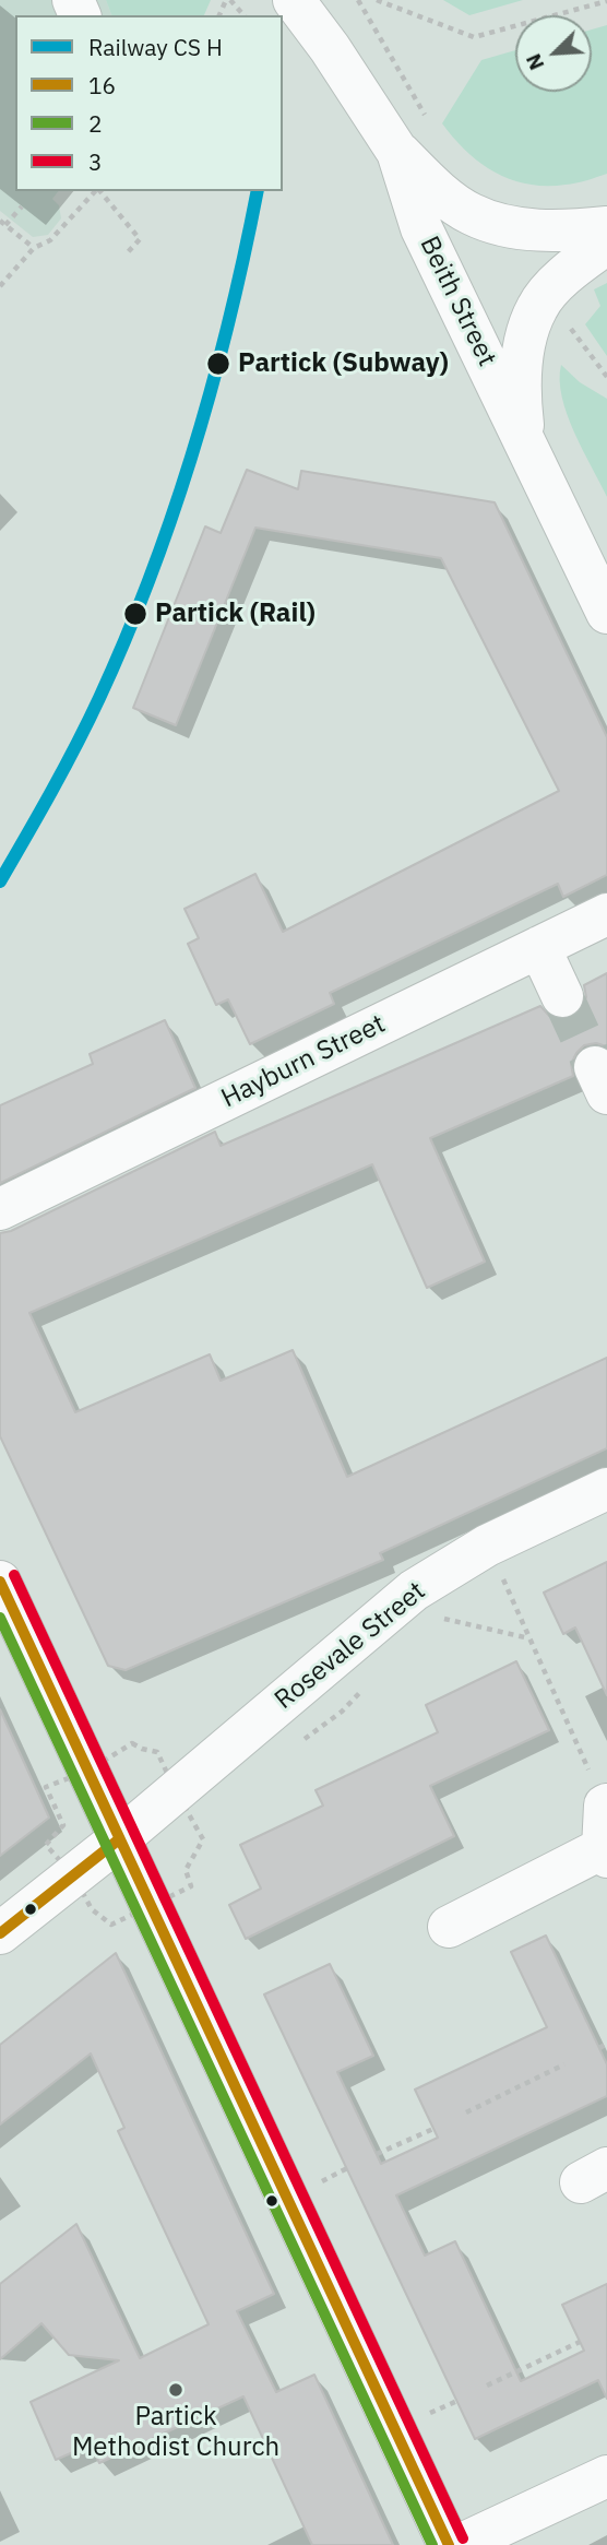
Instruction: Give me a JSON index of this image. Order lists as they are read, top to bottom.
{
  "streets": {
    "street": ["Beith Street", "Hayburn Street", "Rosevale Street"]
  },
  "places": ["Partick (Subway)", "Partick (Rail)", "Partick Methodist Church"],
  "lines": ["transit line 3", "transit line 16", "transit line 2"],
  "legend": [
    "Railway CS H",
    "16",
    "2",
    "3"
  ],
  "north": "bottom left"
}
